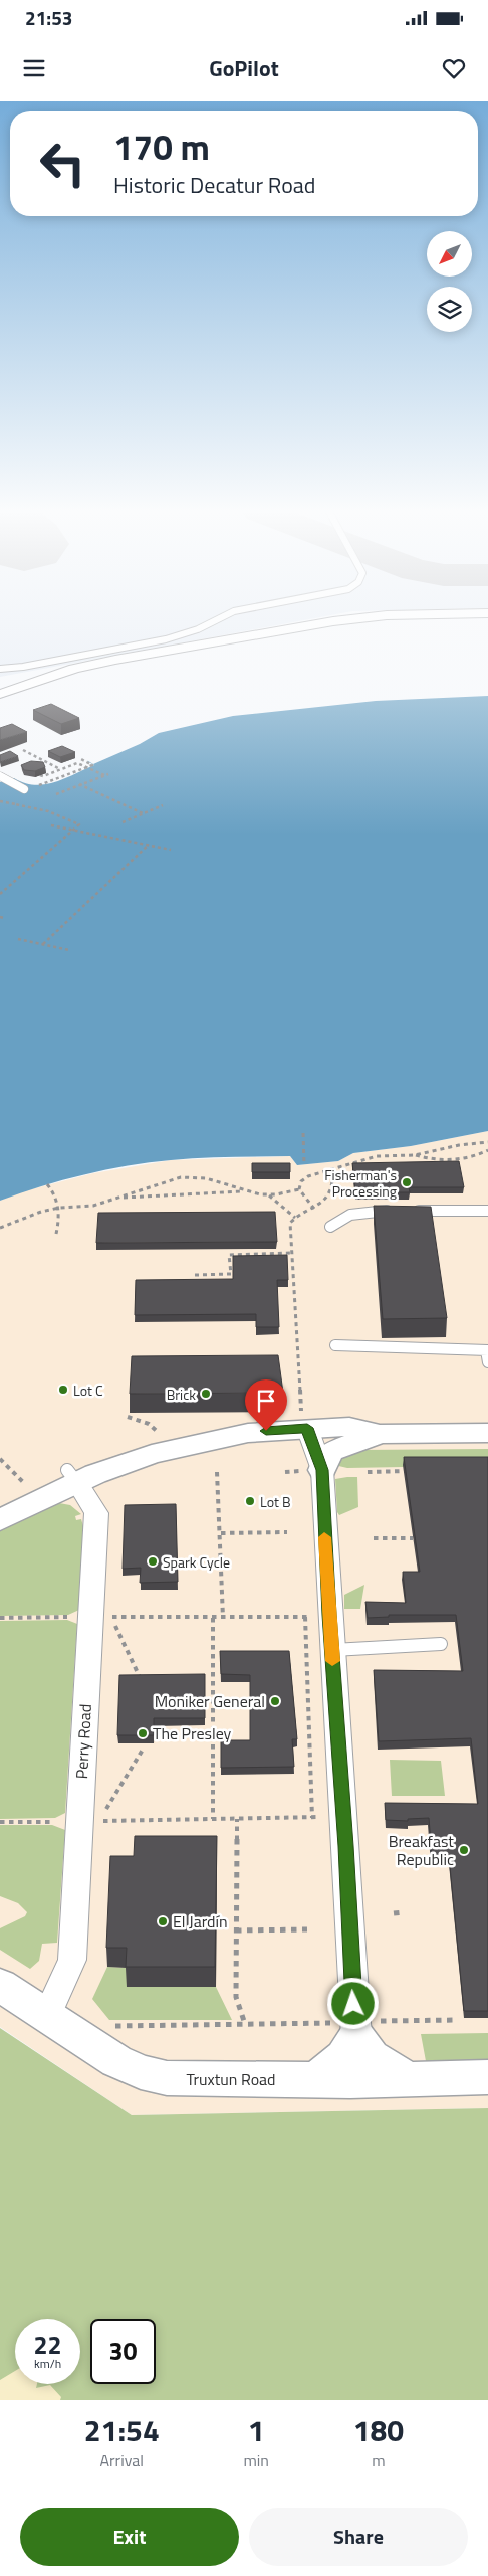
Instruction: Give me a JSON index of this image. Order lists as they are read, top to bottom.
{
  "streets": {
    "street": ["Perry Road", "Truxtun Road"]
  },
  "crossings": [
    ["Perry Road", "Truxtun Road"]
  ],
  "places": [
    "Fisherman's Processing",
    "Lot C",
    "Brick",
    "Lot B",
    "Spark Cycle",
    "Moniker General",
    "The Presley",
    "Breakfast Republic",
    "El Jardín"
  ],
  "north": "bottom left",
  "page": {
    "status": "21:53",
    "header": "GoPilot",
    "turn": ["170 m", "Historic Decatur Road"],
    "speed": "22 km/h",
    "limit": "30",
    "eta": [
      "21:54",
      "Arrival",
      "1",
      "min",
      "180",
      "m"
    ],
    "buttons": ["Exit", "Share"]
  }
}
